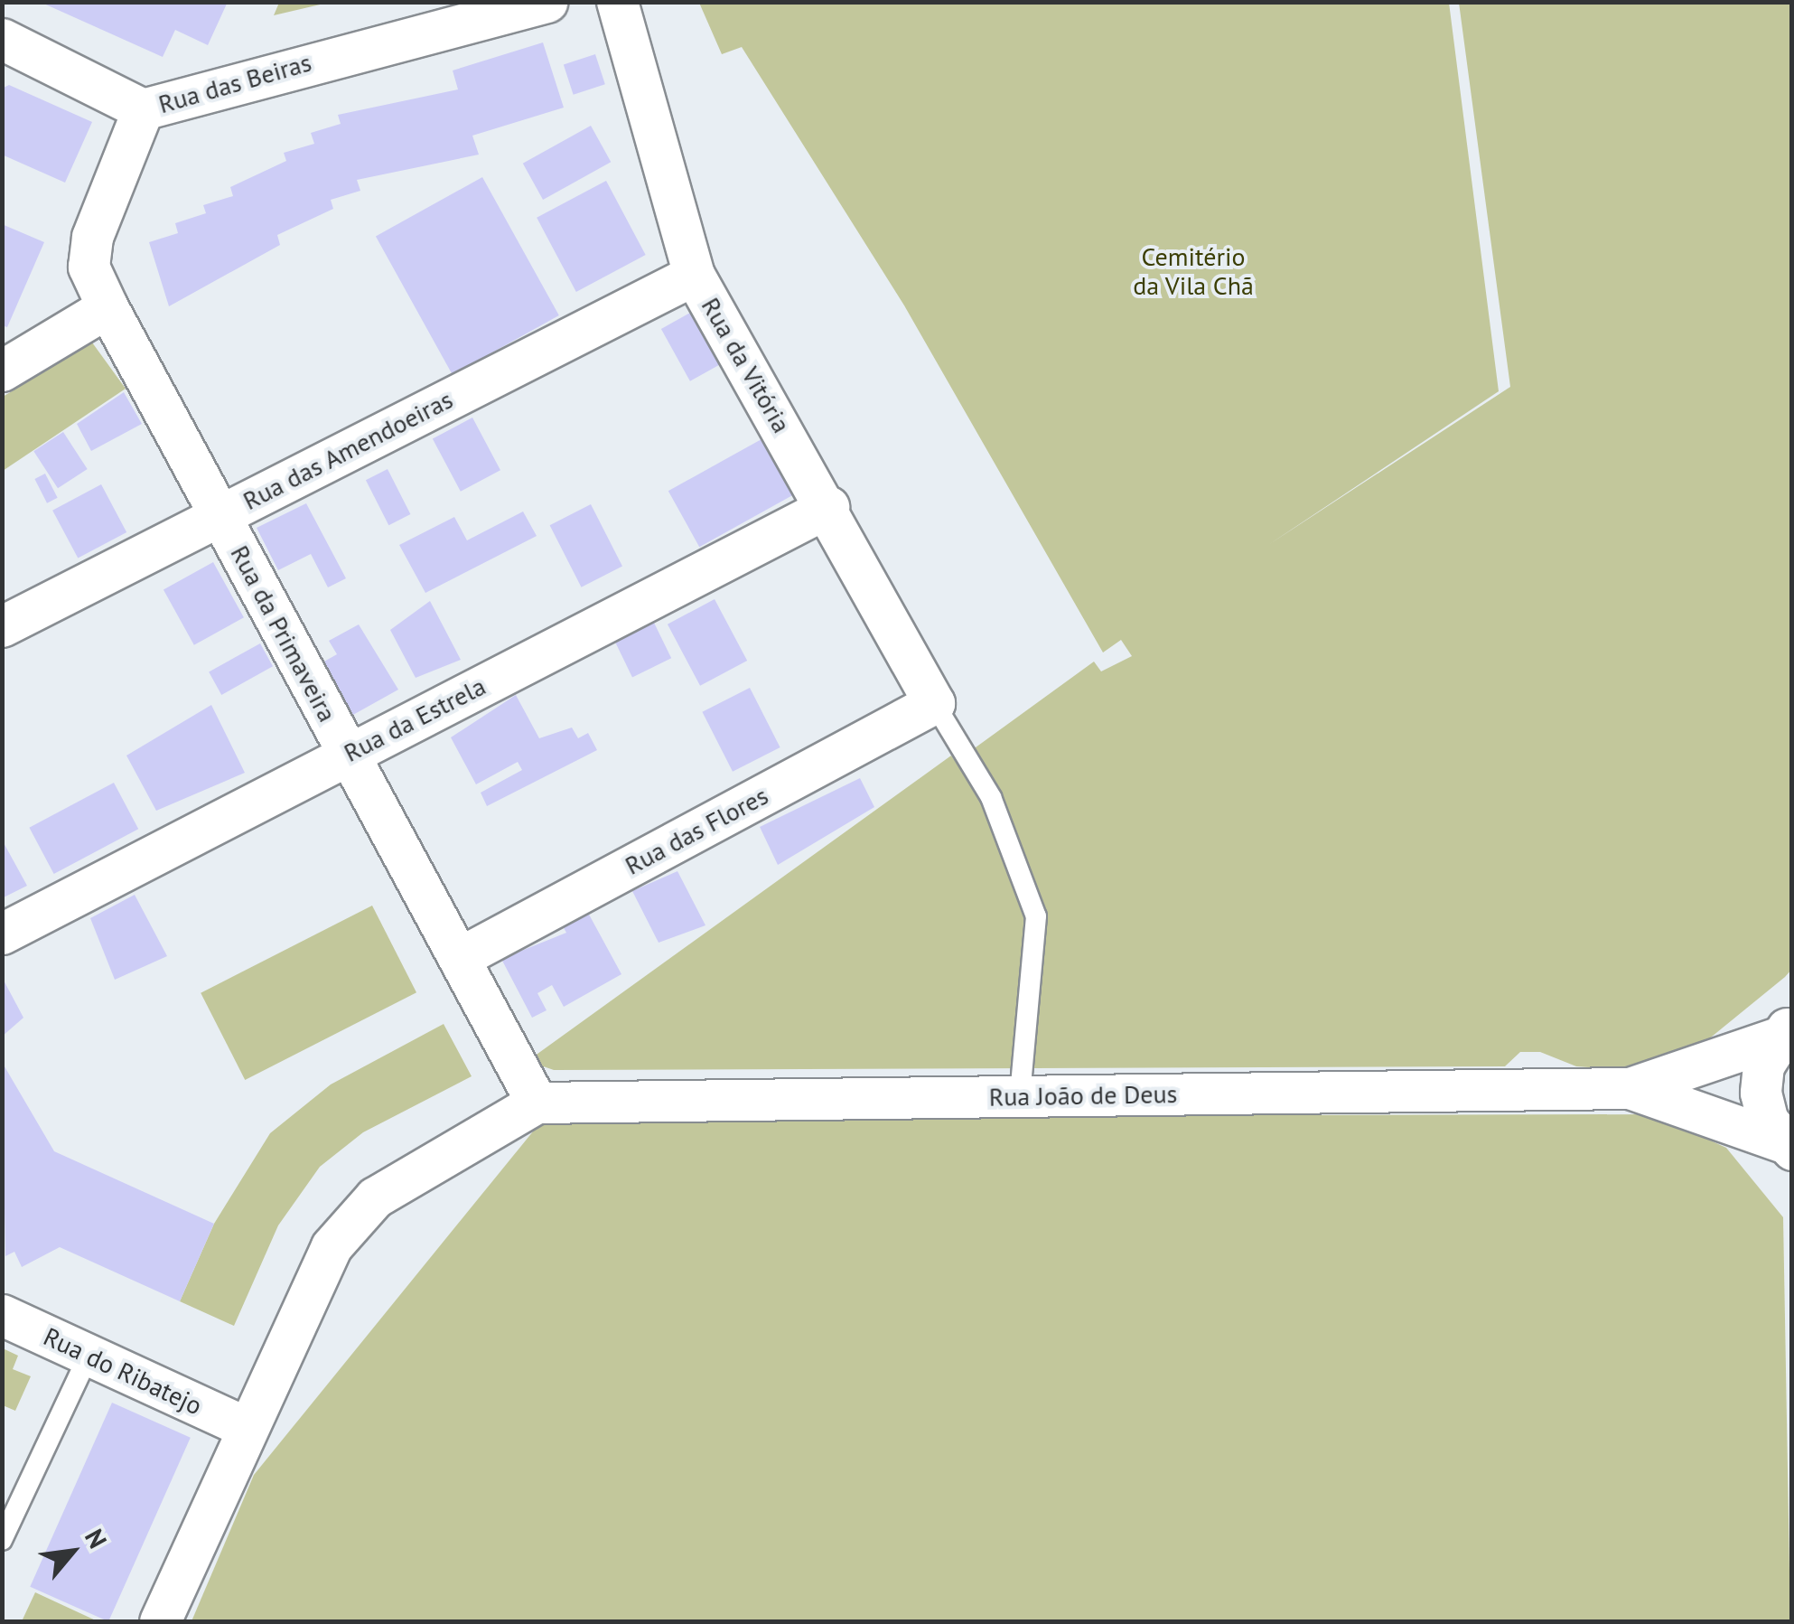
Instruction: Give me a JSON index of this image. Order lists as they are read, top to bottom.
{
  "streets": {
    "street": [
      "Rua das Beiras",
      "Rua da Vitória",
      "Rua das Amendoeiras",
      "Rua da Primaveira",
      "Rua da Estrela",
      "Rua das Flores",
      "Rua João de Deus",
      "Rua do Ribatejo"
    ]
  },
  "crossings": [
    ["Rua das Beiras", "Rua da Primaveira"],
    ["Rua da Vitória", "Rua das Amendoeiras"],
    ["Rua da Vitória", "Rua da Estrela"],
    ["Rua da Vitória", "Rua das Flores"],
    ["Rua das Amendoeiras", "Rua da Primaveira"],
    ["Rua da Primaveira", "Rua da Estrela"],
    ["Rua da Primaveira", "Rua das Flores"],
    ["Rua da Primaveira", "Rua João de Deus"]
  ],
  "parks": ["Cemitério da Vila Chã"],
  "north": "top right"
}
